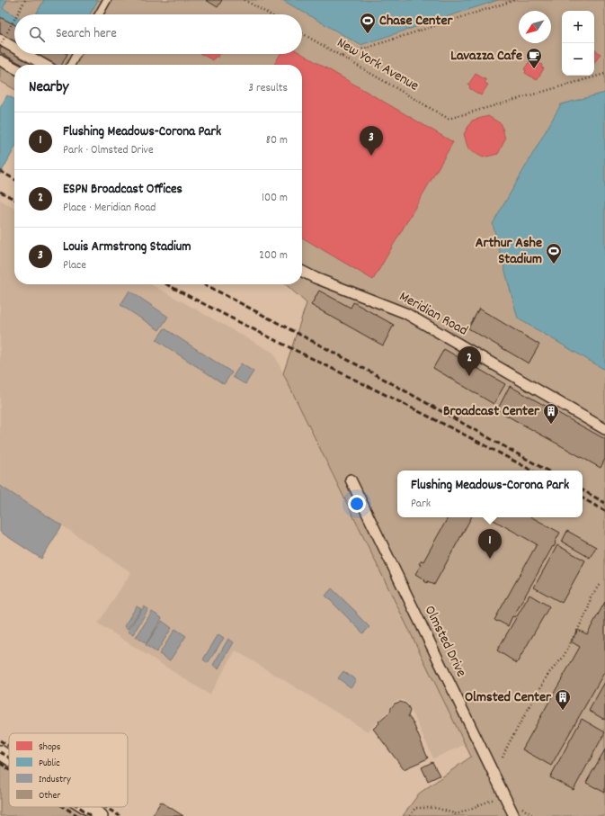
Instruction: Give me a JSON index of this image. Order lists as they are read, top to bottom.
{
  "streets": {
    "street": ["Meridian Road", "Olmsted Drive"],
    "path": ["New York Avenue"]
  },
  "places": {
    "sports": ["Chase Center", "Arthur Ashe Stadium"],
    "cafe": ["Lavazza Cafe"],
    "building": ["Broadcast Center", "Olmsted Center"]
  },
  "legend": [
    "Shops",
    "Public",
    "Industry",
    "Other"
  ],
  "north": "bottom left",
  "page": {
    "map_buttons": ["+", "−"],
    "search": "Search here",
    "heading": ["Nearby", "3 results"],
    "list": [
      {
        "mark": "1",
        "name": "Flushing Meadows-Corona Park",
        "note": "Park · Olmsted Drive",
        "value": "80 m"
      },
      {
        "mark": "2",
        "name": "ESPN Broadcast Offices",
        "note": "Place · Meridian Road",
        "value": "100 m"
      },
      {
        "mark": "3",
        "name": "Louis Armstrong Stadium",
        "note": "Place",
        "value": "200 m"
      }
    ],
    "pins": ["3", "2", "1"],
    "popup": ["Flushing Meadows-Corona Park", "Park"]
  }
}
